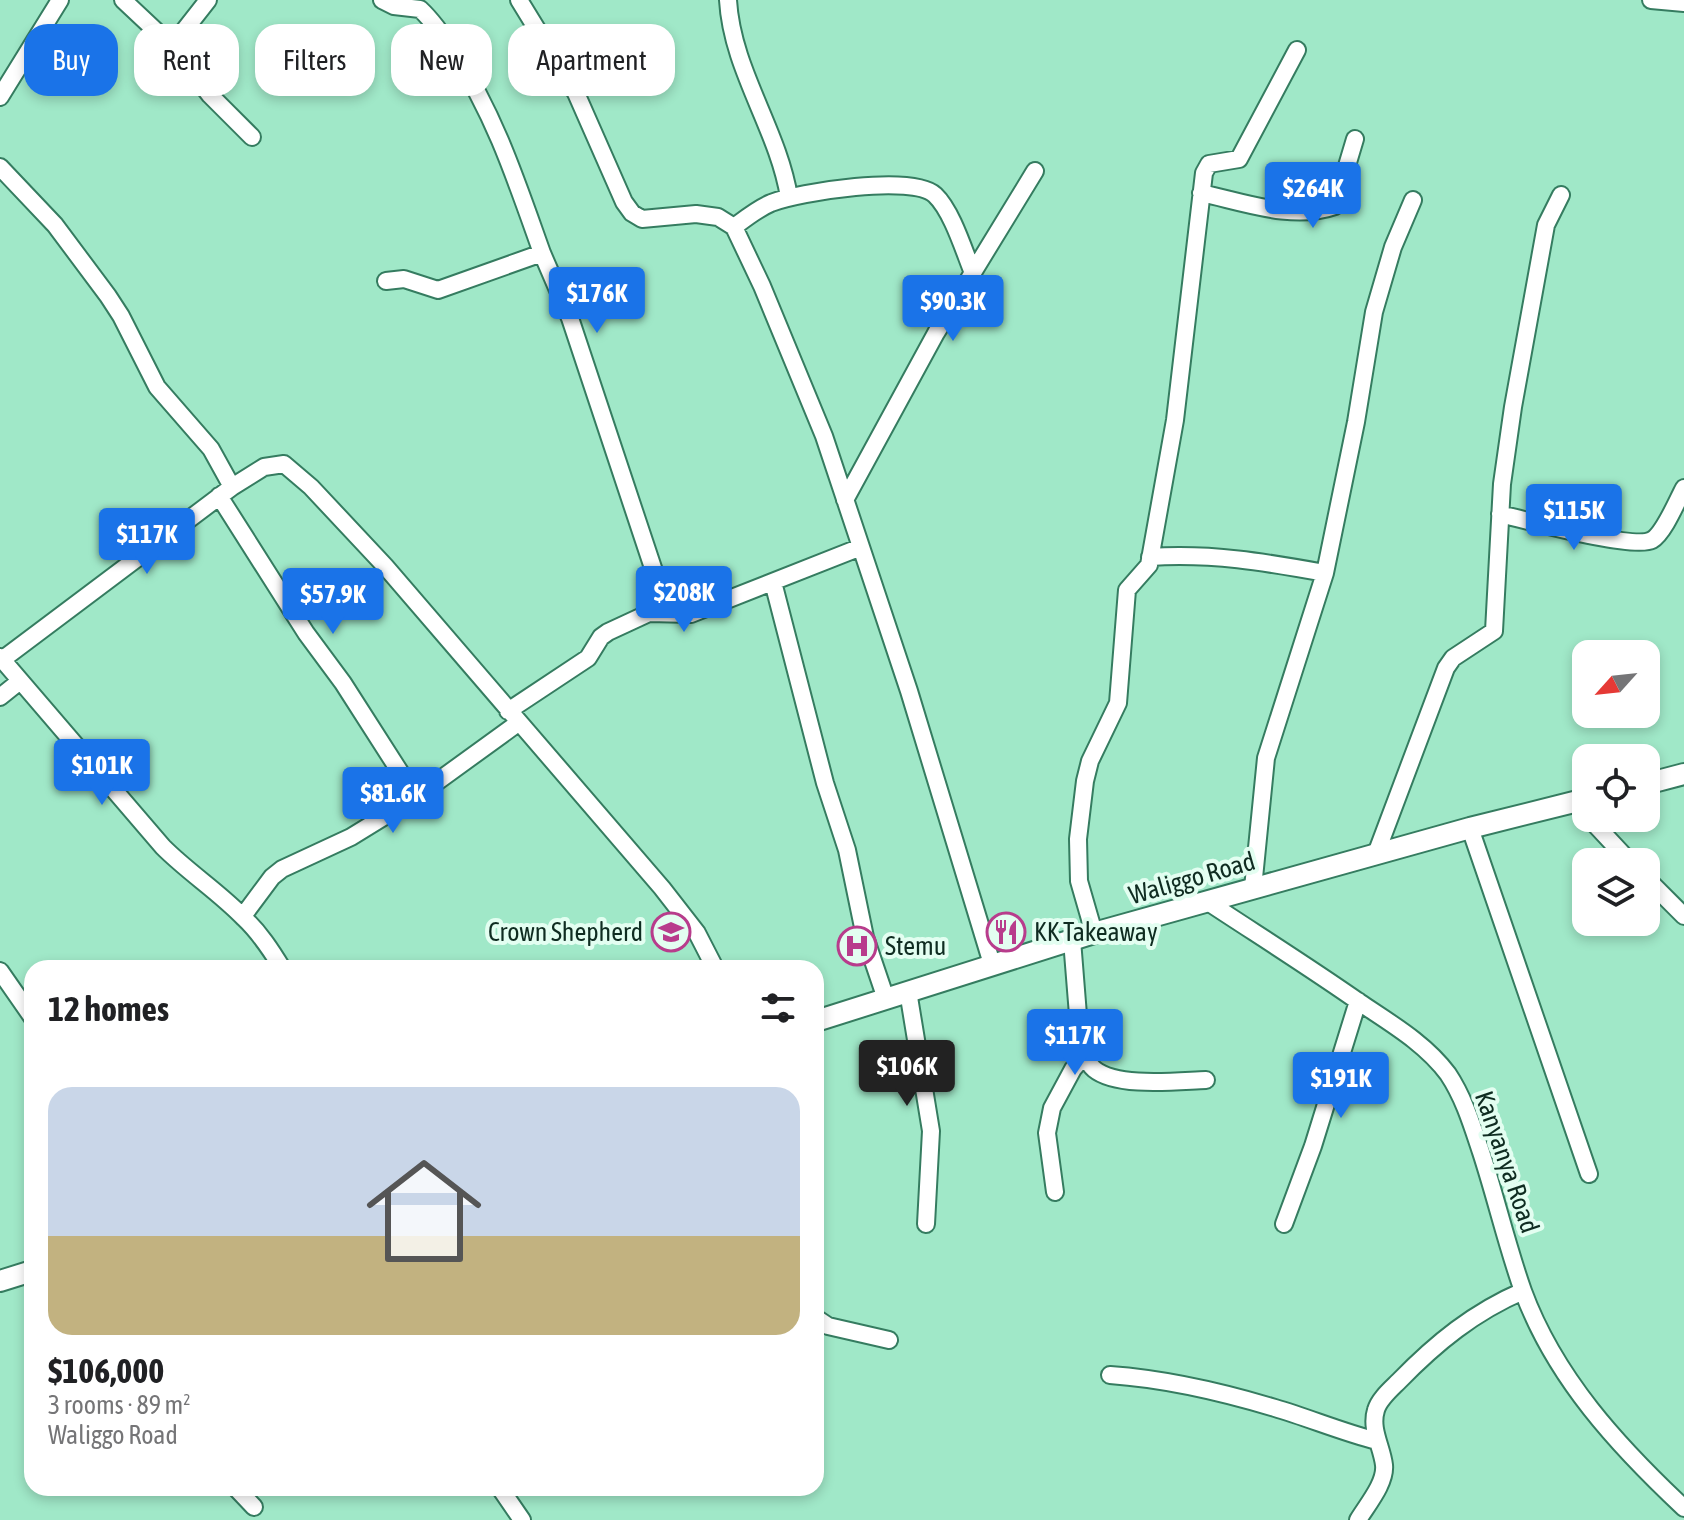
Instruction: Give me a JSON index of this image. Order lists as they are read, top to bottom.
{
  "streets": {
    "street": ["Waliggo Road", "Kanyanya Road"]
  },
  "crossings": [
    ["Waliggo Road", "Kanyanya Road"]
  ],
  "places": {
    "school or university": ["Crown Shepherd"],
    "restaurant": ["KK Takeaway"],
    "hospital": ["Stemu"]
  },
  "north": "bottom left",
  "page": {
    "chip": [
      "Buy",
      "Rent",
      "Filters",
      "New",
      "Apartment"
    ],
    "price": [
      "$264K",
      "$176K",
      "$90.3K",
      "$115K",
      "$117K",
      "$208K",
      "$57.9K",
      "$101K",
      "$81.6K",
      "$117K",
      "$106K",
      "$191K"
    ],
    "heading": "12 homes",
    "list": [
      {
        "name": "$106,000",
        "note": "3 rooms · 89 m² · Waliggo Road"
      }
    ]
  }
}
